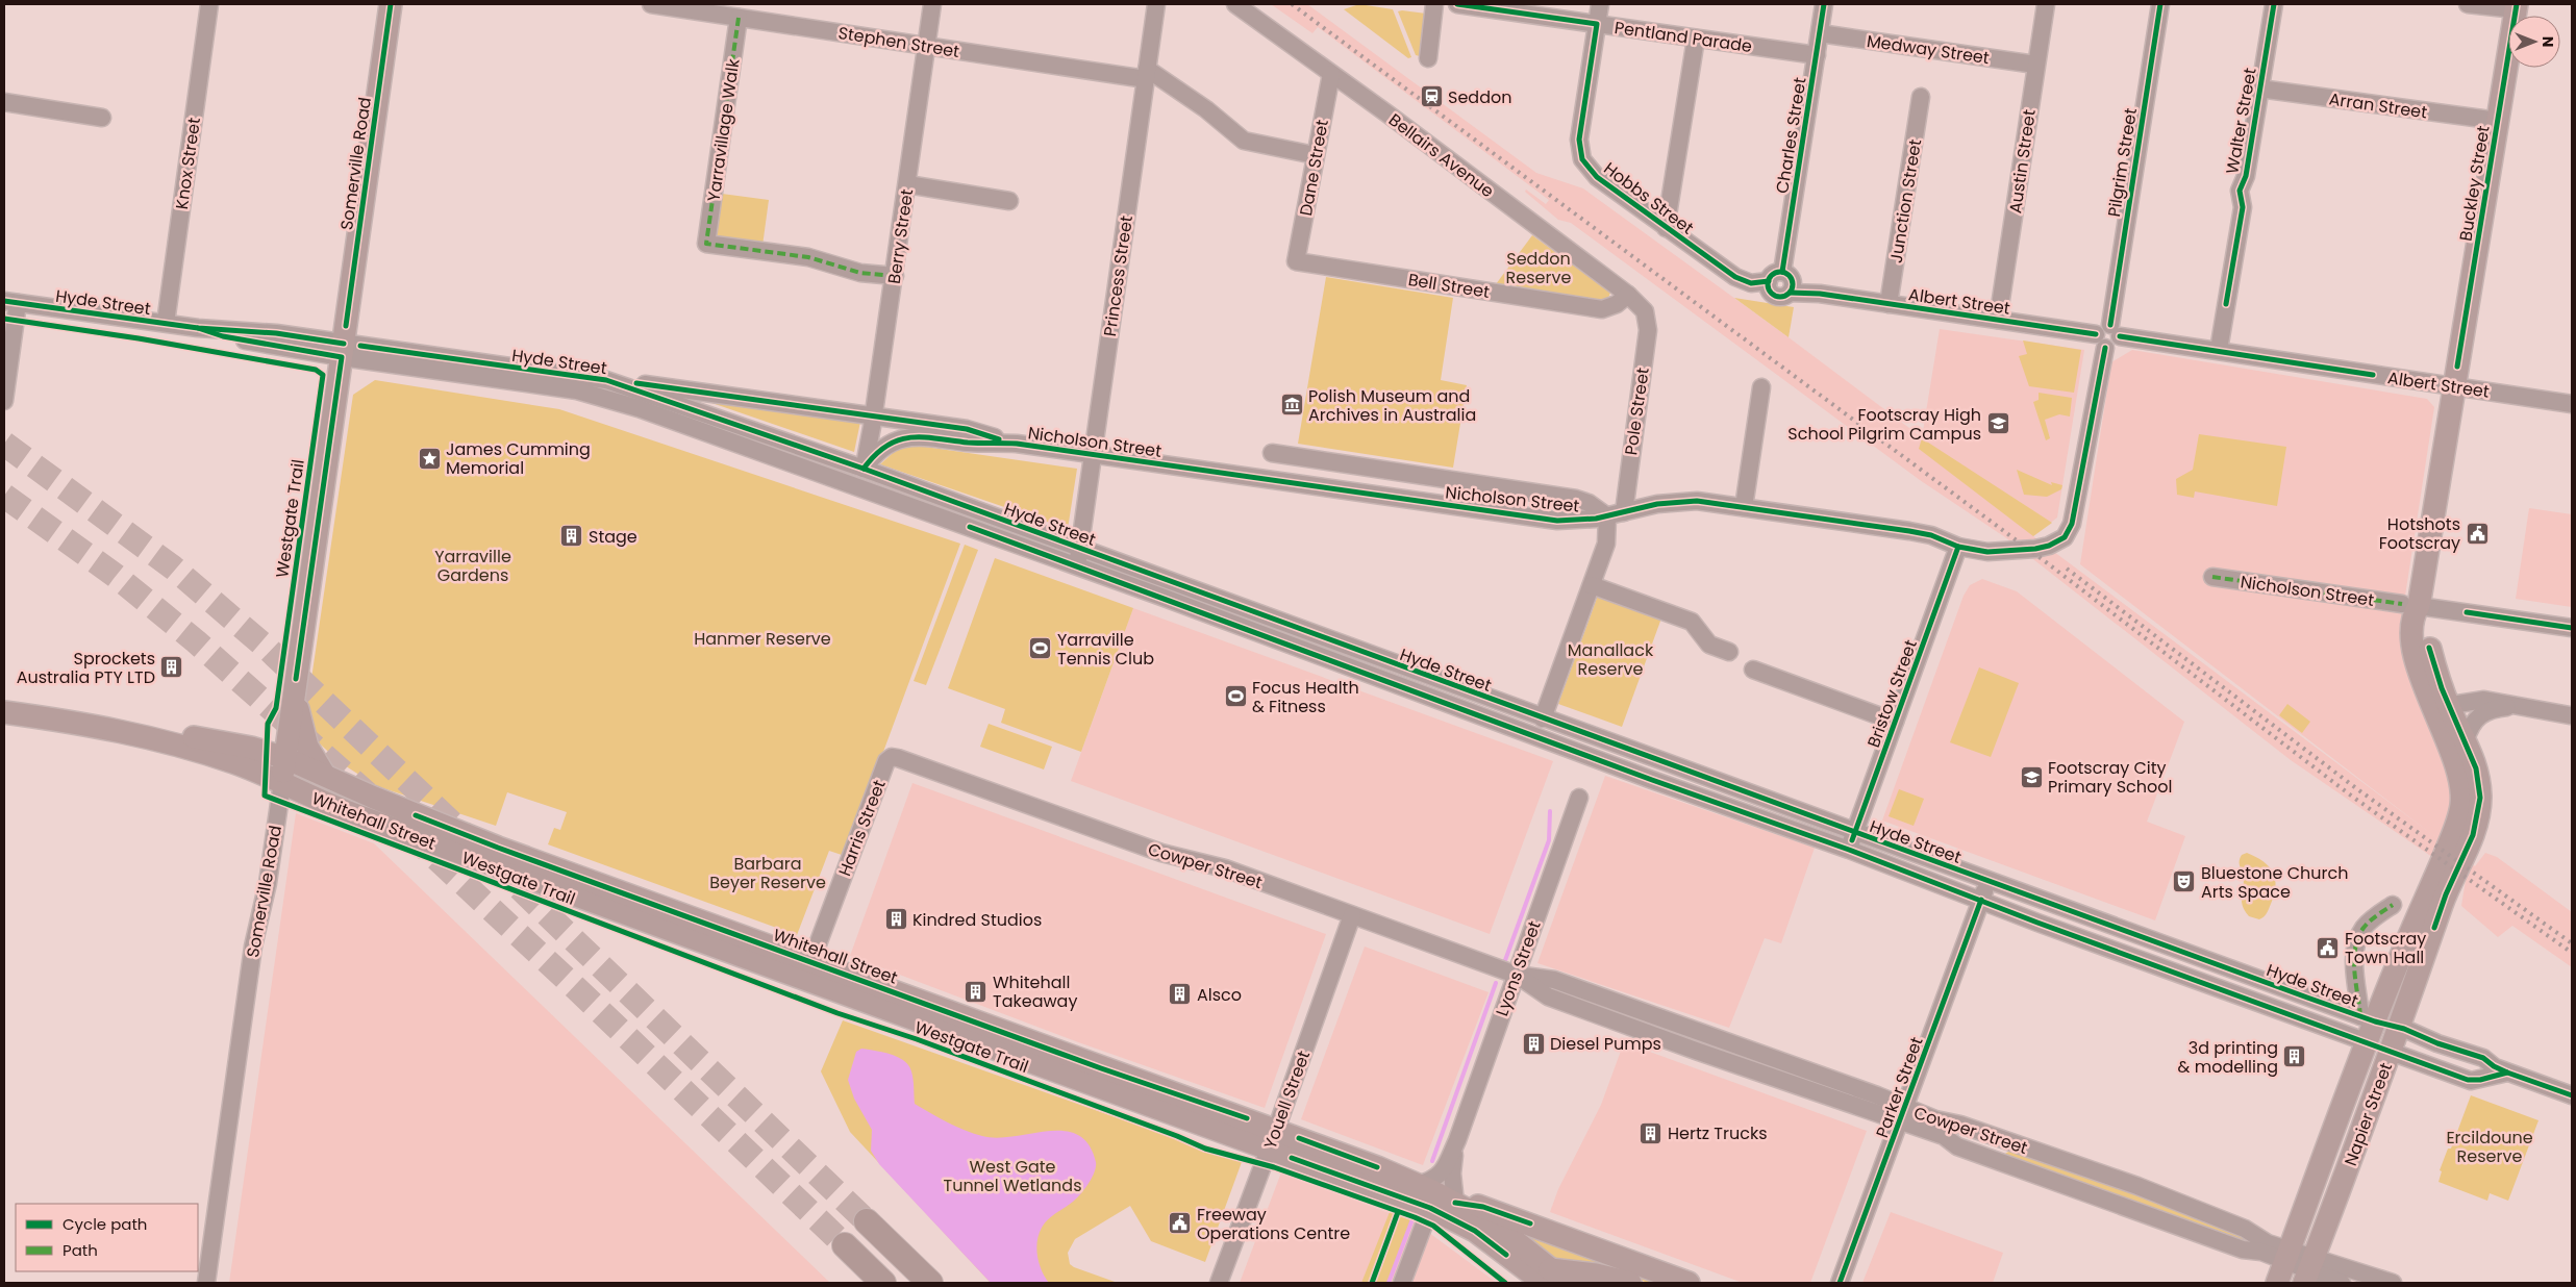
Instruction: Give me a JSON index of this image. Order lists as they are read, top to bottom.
{
  "streets": {
    "main road": [
      "Somerville Road",
      "Buckley Street",
      "Hyde Street",
      "Whitehall Street",
      "Napier Street"
    ],
    "street": [
      "Pentland Parade",
      "Stephen Street",
      "Medway Street",
      "Arran Street",
      "Walter Street",
      "Yarravillage Walk",
      "Charles Street",
      "Bellairs Avenue",
      "Austin Street",
      "Pilgrim Street",
      "Knox Street",
      "Dane Street",
      "Hobbs Street",
      "Junction Street",
      "Berry Street",
      "Princess Street",
      "Bell Street",
      "Albert Street",
      "Pole Street",
      "Nicholson Street",
      "Bristow Street",
      "Harris Street",
      "Cowper Street",
      "Lyons Street",
      "Parker Street",
      "Youell Street"
    ],
    "cycle path": ["Westgate Trail"]
  },
  "crossings": [
    ["Pentland Parade", "Charles Street"],
    ["Pentland Parade", "Hobbs Street"],
    ["Stephen Street", "Yarravillage Walk"],
    ["Stephen Street", "Dane Street"],
    ["Stephen Street", "Berry Street"],
    ["Stephen Street", "Princess Street"],
    ["Medway Street", "Charles Street"],
    ["Medway Street", "Austin Street"],
    ["Arran Street", "Walter Street"],
    ["Arran Street", "Buckley Street"],
    ["Walter Street", "Albert Street"],
    ["Yarravillage Walk", "Berry Street"],
    ["Charles Street", "Hobbs Street"],
    ["Charles Street", "Albert Street"],
    ["Bellairs Avenue", "Dane Street"],
    ["Bellairs Avenue", "Bell Street"],
    ["Bellairs Avenue", "Pole Street"],
    ["Austin Street", "Albert Street"],
    ["Pilgrim Street", "Albert Street"],
    ["Knox Street", "Hyde Street"],
    ["Somerville Road", "Hyde Street"],
    ["Somerville Road", "Whitehall Street"],
    ["Dane Street", "Bell Street"],
    ["Buckley Street", "Albert Street"],
    ["Buckley Street", "Nicholson Street"],
    ["Buckley Street", "Napier Street"],
    ["Hobbs Street", "Albert Street"],
    ["Junction Street", "Albert Street"],
    ["Berry Street", "Hyde Street"],
    ["Berry Street", "Nicholson Street"],
    ["Princess Street", "Hyde Street"],
    ["Princess Street", "Nicholson Street"],
    ["Albert Street", "Nicholson Street"],
    ["Hyde Street", "Nicholson Street"],
    ["Hyde Street", "Bristow Street"],
    ["Hyde Street", "Parker Street"],
    ["Hyde Street", "Napier Street"],
    ["Pole Street", "Nicholson Street"],
    ["Nicholson Street", "Bristow Street"],
    ["Whitehall Street", "Harris Street"],
    ["Whitehall Street", "Lyons Street"],
    ["Whitehall Street", "Youell Street"],
    ["Harris Street", "Cowper Street"],
    ["Cowper Street", "Lyons Street"],
    ["Cowper Street", "Parker Street"],
    ["Cowper Street", "Youell Street"],
    ["Cowper Street", "Napier Street"]
  ],
  "parks": [
    "Seddon Reserve",
    "Yarraville Gardens",
    "Hanmer Reserve",
    "Manallack Reserve",
    "Barbara Beyer Reserve",
    "Ercildoune Reserve",
    "West Gate Tunnel Wetlands"
  ],
  "places": {
    "station": ["Seddon"],
    "museum": ["Polish Museum and Archives in Australia"],
    "school or university": ["Footscray High School Pilgrim Campus", "Footscray City Primary School"],
    "place": ["James Cumming Memorial"],
    "public building": ["Hotshots Footscray", "Footscray Town Hall", "Freeway Operations Centre"],
    "building": [
      "Stage",
      "Sprockets Australia PTY LTD",
      "Kindred Studios",
      "Whitehall Takeaway",
      "Alsco",
      "Diesel Pumps",
      "3d printing & modelling",
      "Hertz Trucks"
    ],
    "sports": ["Yarraville Tennis Club", "Focus Health & Fitness"],
    "theatre": ["Bluestone Church Arts Space"]
  },
  "legend": ["Cycle path", "Path"],
  "north": "right"
}
